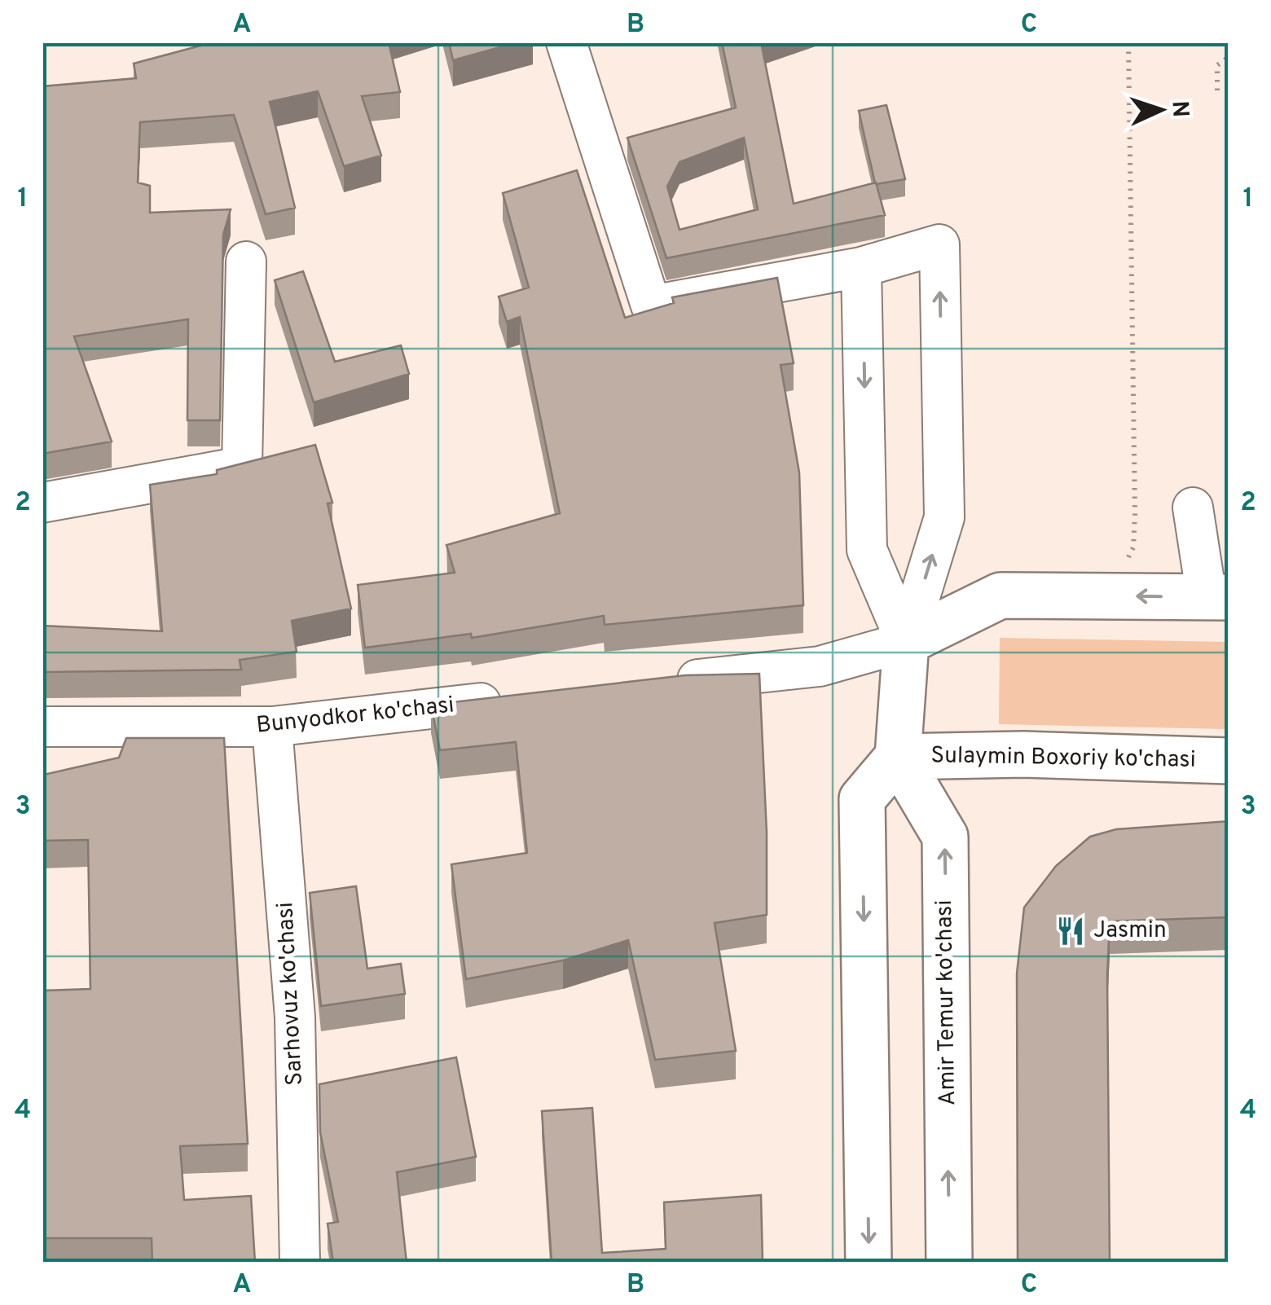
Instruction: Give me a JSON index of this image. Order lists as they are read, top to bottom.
{
  "streets": {
    "main road": ["Sulaymin Boxoriy ko'chasi", "Amir Temur ko'chasi"],
    "street": ["Bunyodkor ko'chasi", "Sarhovuz ko'chasi"]
  },
  "crossings": [
    ["Bunyodkor ko'chasi", "Sarhovuz ko'chasi"],
    ["Sulaymin Boxoriy ko'chasi", "Amir Temur ko'chasi"]
  ],
  "places": {
    "restaurant": ["Jasmin"]
  },
  "north": "right",
  "grid": {
    "columns": ["A", "B", "C"],
    "rows": [
      "1",
      "2",
      "3",
      "4"
    ]
  }
}
